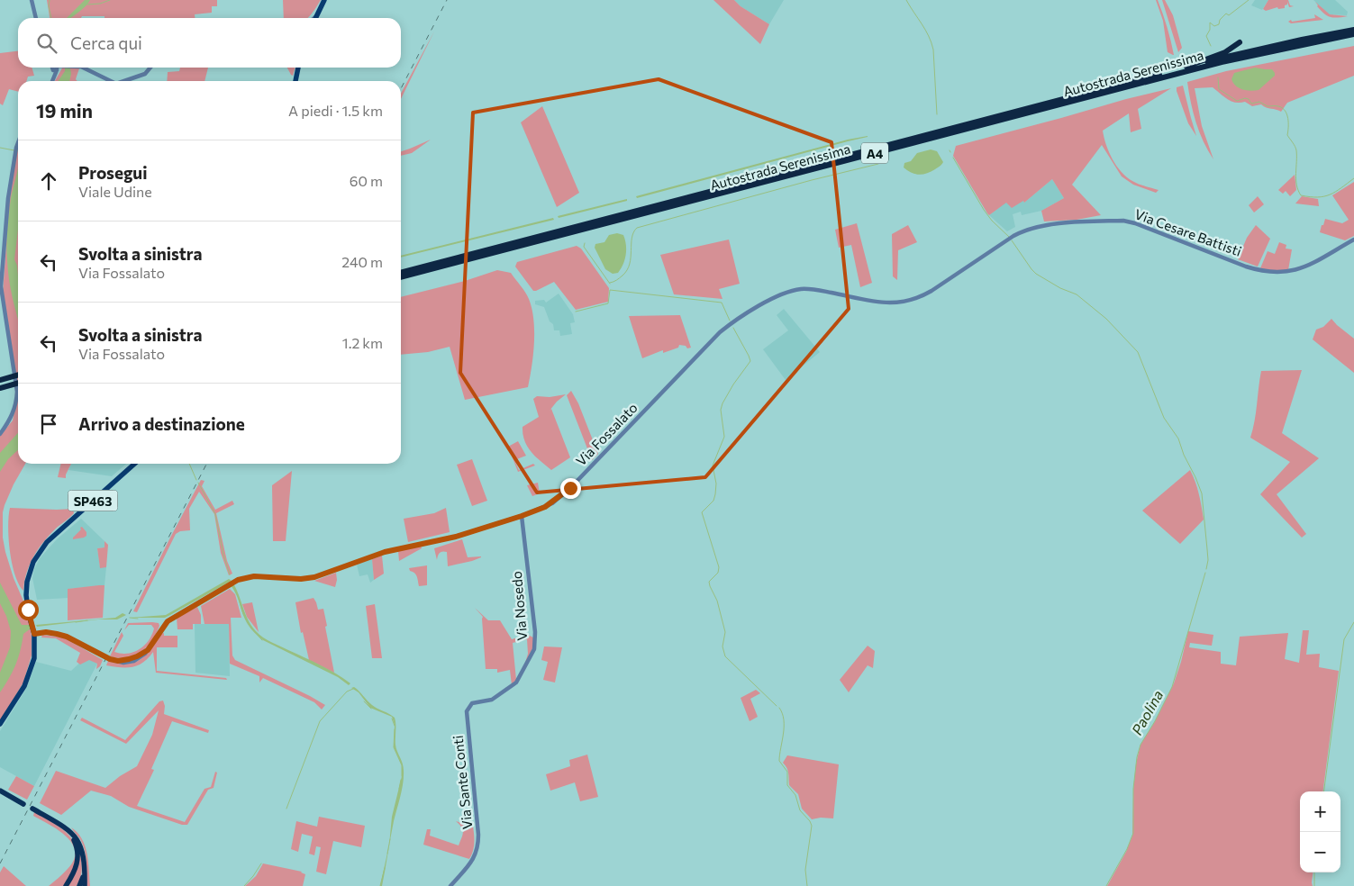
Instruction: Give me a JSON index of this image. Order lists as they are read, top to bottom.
{
  "streets": {
    "highway": ["Autostrada Serenissima", "A4"],
    "main road": ["SP463"],
    "street": [
      "Via Cesare Battisti",
      "Via Fossalato",
      "Via Nosedo",
      "Via Sante Conti"
    ]
  },
  "crossings": [
    ["Via Cesare Battisti", "Via Fossalato"],
    ["Via Fossalato", "SP463"],
    ["Via Fossalato", "Via Nosedo"],
    ["Via Nosedo", "Via Sante Conti"]
  ],
  "water": ["Paolina"],
  "page": {
    "search": "Cerca qui",
    "heading": ["19 min", "A piedi · 1.5 km"],
    "list": [
      ["Prosegui", "Viale Udine", "60 m"],
      ["Svolta a sinistra", "Via Fossalato", "240 m"],
      ["Svolta a sinistra", "Via Fossalato", "1.2 km"],
      "Arrivo a destinazione"
    ],
    "map_buttons": ["+", "−"]
  }
}
